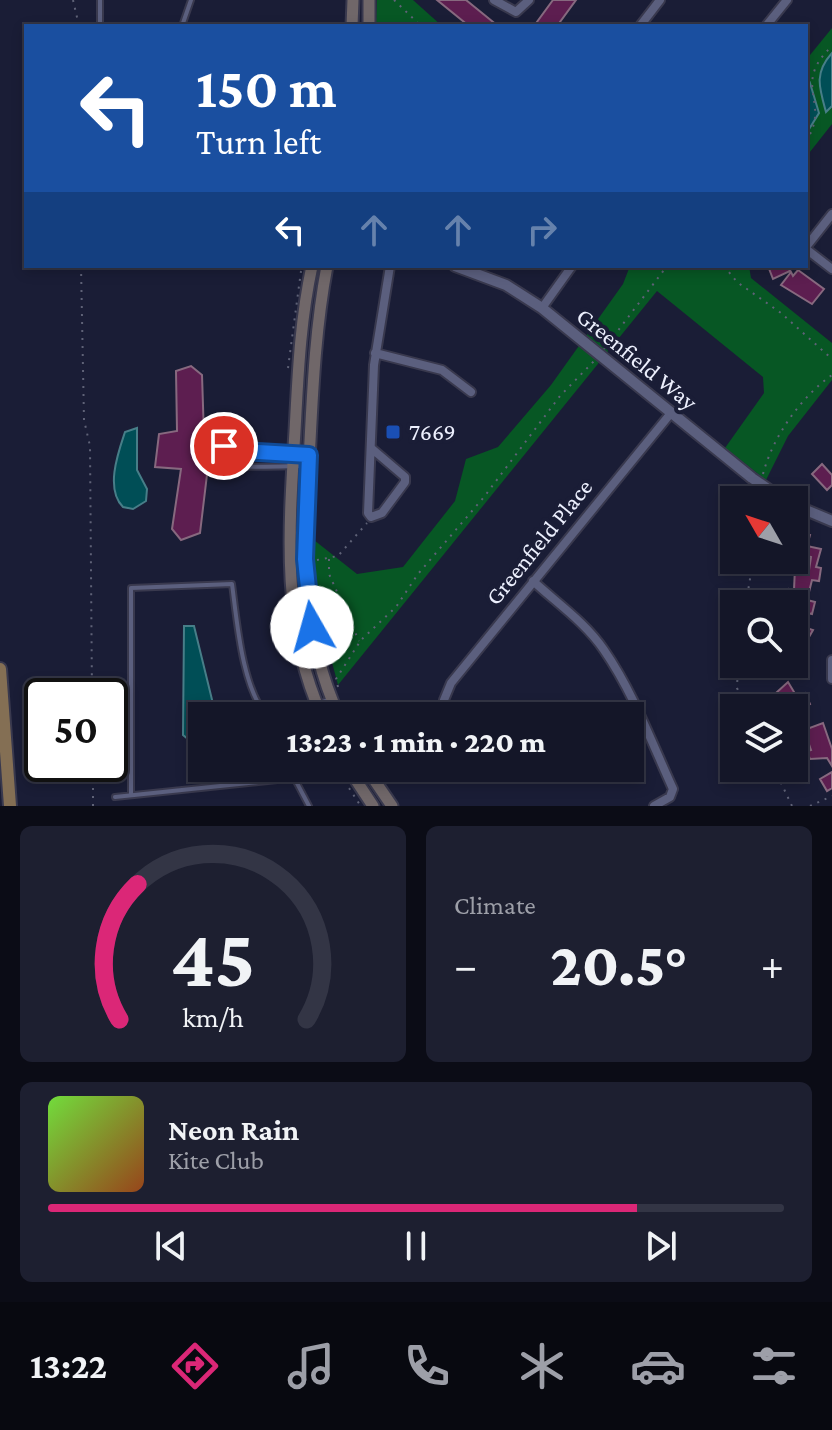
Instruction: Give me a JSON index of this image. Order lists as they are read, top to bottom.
{
  "streets": {
    "street": ["Greenfield Way", "Greenfield Place"]
  },
  "crossings": [
    ["Greenfield Way", "Greenfield Place"]
  ],
  "places": {
    "transit": ["7669"]
  },
  "north": "top left",
  "page": {
    "turn": ["150 m", "Turn left"],
    "limit": "50",
    "trip": "13:23 · 1 min · 220 m",
    "tile": "Climate",
    "heat": ["−", "20.5°", "+"],
    "song": ["Neon Rain", "Kite Club"],
    "tabs": "13:22",
    "gauge": ["45", "km/h"]
  }
}
